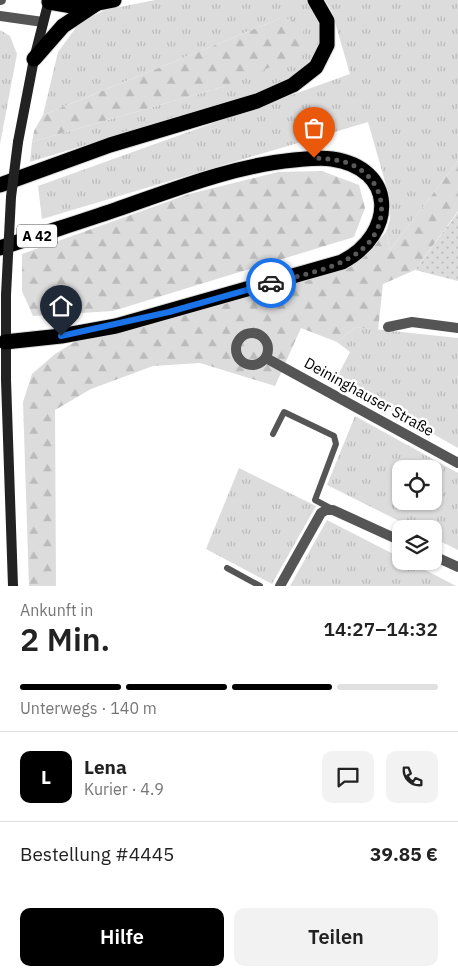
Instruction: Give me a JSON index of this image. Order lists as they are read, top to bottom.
{
  "streets": {
    "highway": ["A 42"],
    "street": ["Deininghauser Straße"]
  },
  "page": {
    "heading": ["2 Min.", "Ankunft in", "14:27–14:32"],
    "panel": [
      "Lena",
      "Kurier · 4.9",
      "Bestellung #4445",
      "39.85 €"
    ],
    "bar": "Unterwegs · 140 m",
    "round": "L",
    "buttons": ["Hilfe", "Teilen"]
  }
}
